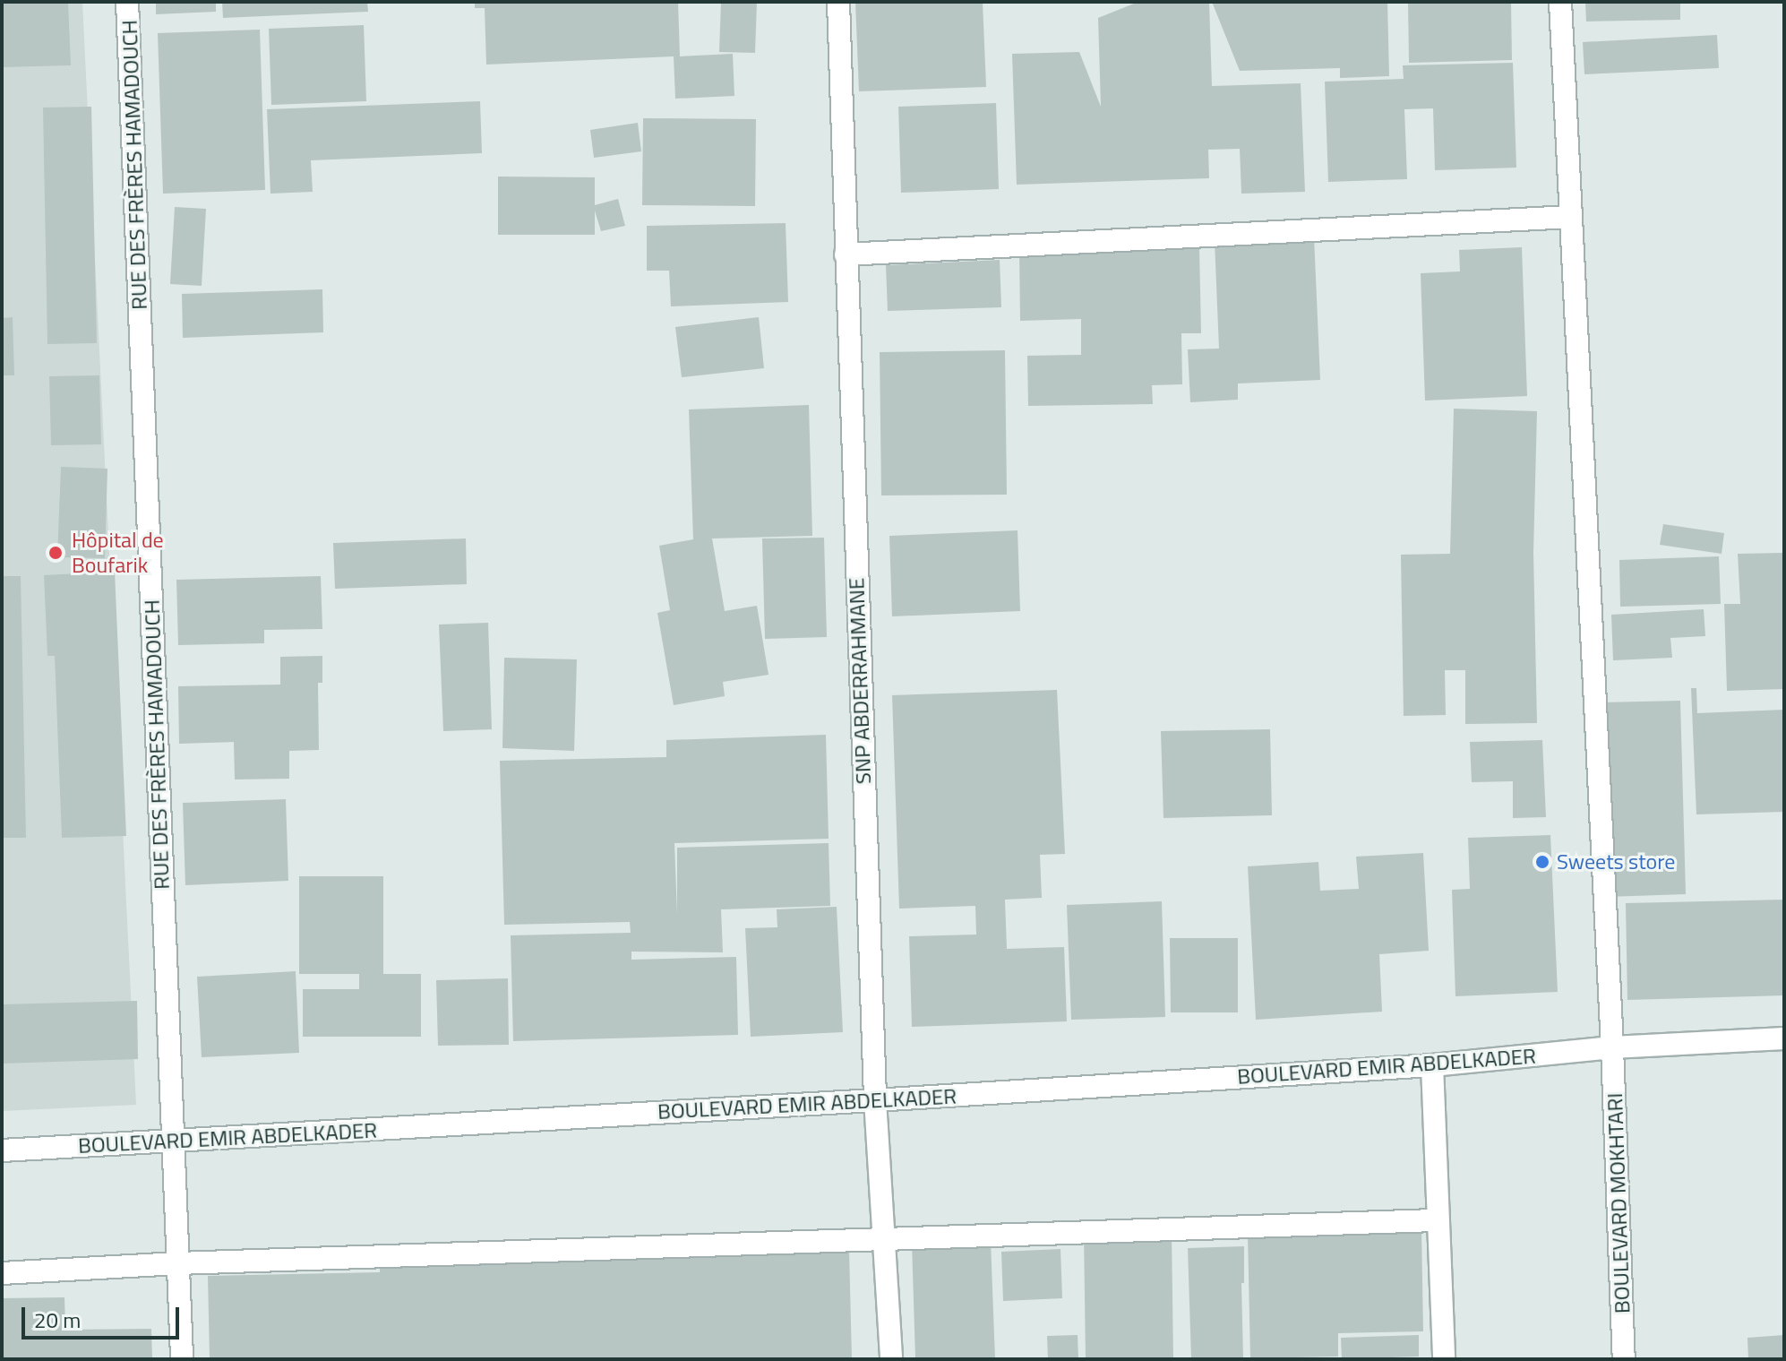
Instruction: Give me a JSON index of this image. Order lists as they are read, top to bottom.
{
  "streets": {
    "street": [
      "RUE DES FRÈRES HAMADOUCH",
      "SNP ABDERRAHMANE",
      "BOULEVARD EMIR ABDELKADER",
      "BOULEVARD MOKHTARI"
    ]
  },
  "crossings": [
    ["RUE DES FRÈRES HAMADOUCH", "BOULEVARD EMIR ABDELKADER"],
    ["SNP ABDERRAHMANE", "BOULEVARD EMIR ABDELKADER"],
    ["BOULEVARD EMIR ABDELKADER", "BOULEVARD MOKHTARI"]
  ],
  "places": ["Hôpital de Boufarik", "Sweets store"],
  "scale_bar": "20 m"
}
